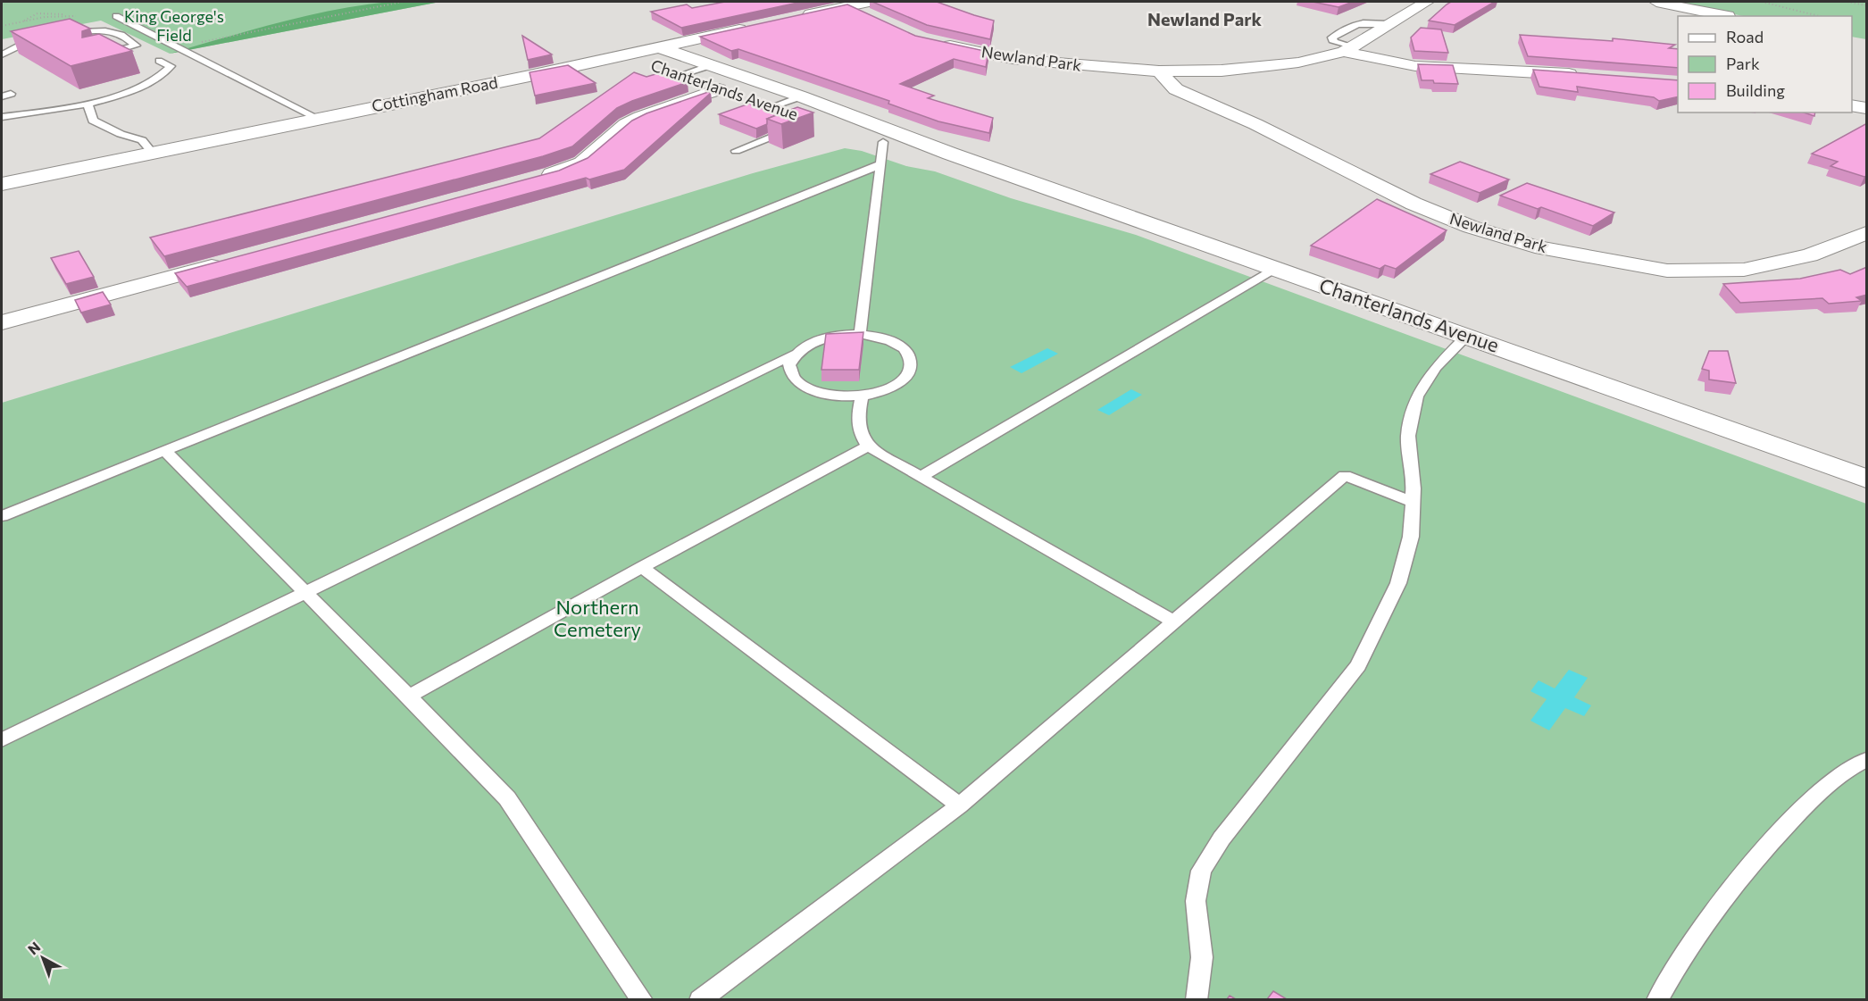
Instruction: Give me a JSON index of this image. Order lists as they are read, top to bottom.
{
  "streets": {
    "street": ["Newland Park", "Chanterlands Avenue", "Cottingham Road"]
  },
  "crossings": [
    ["Chanterlands Avenue", "Cottingham Road"]
  ],
  "districts": ["Newland Park"],
  "parks": ["King George's Field", "Northern Cemetery"],
  "legend": ["Road", "Park", "Building"],
  "north": "top left"
}
